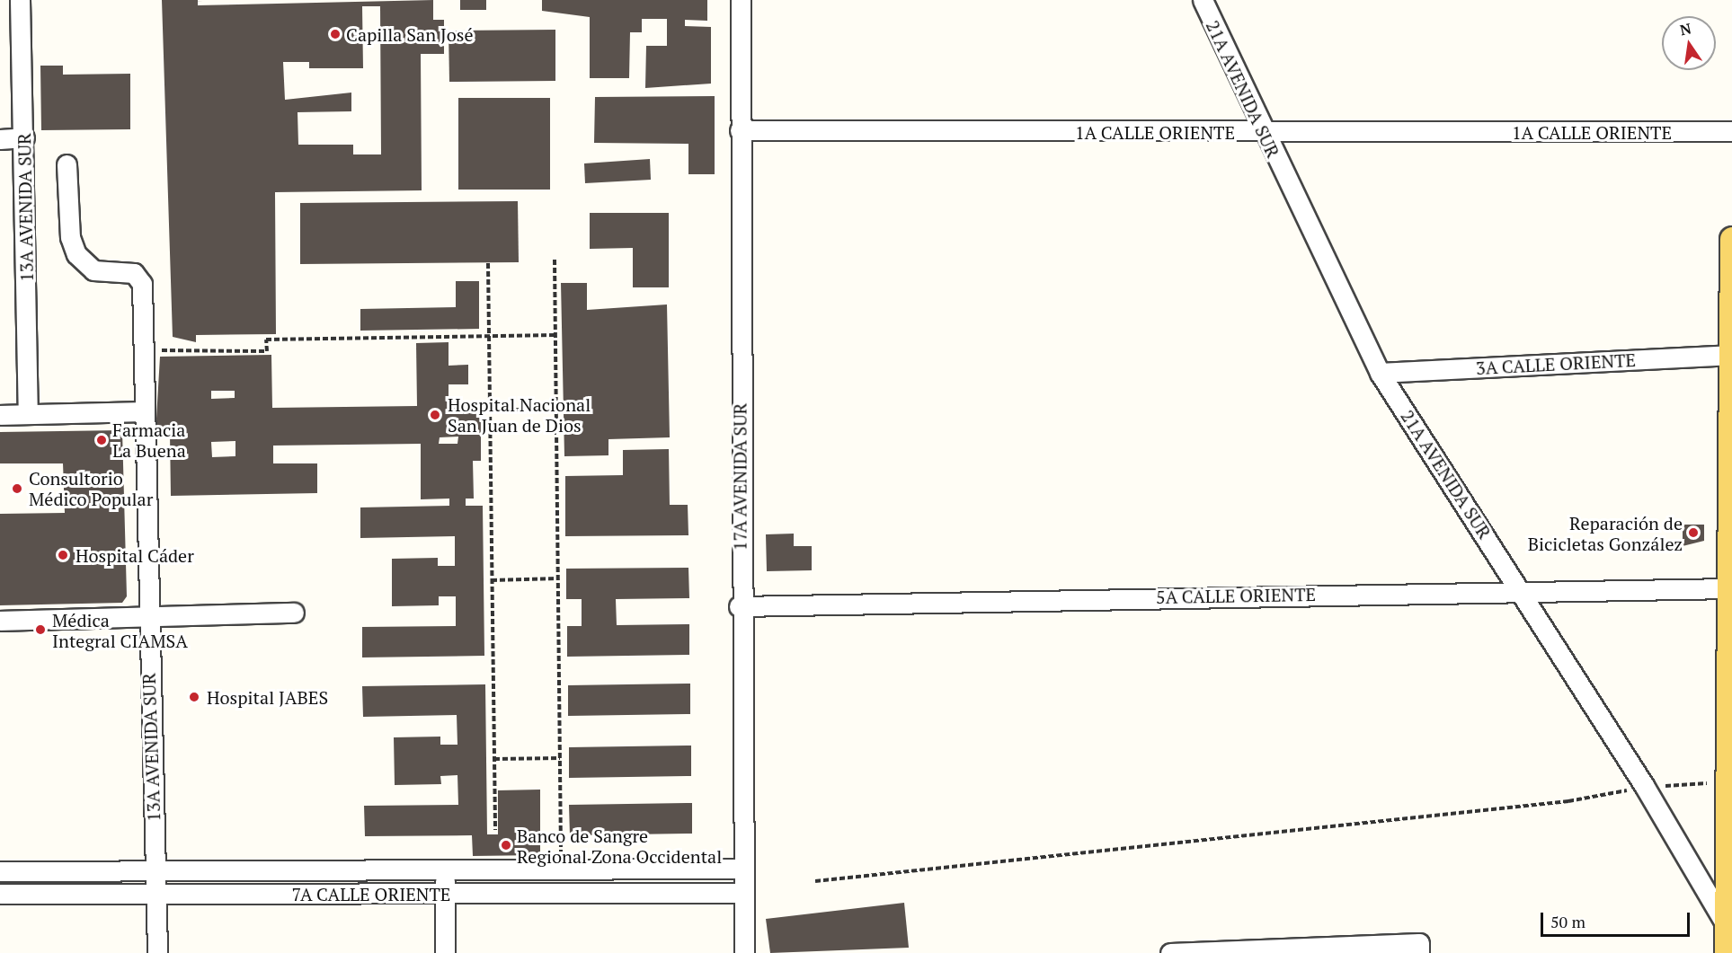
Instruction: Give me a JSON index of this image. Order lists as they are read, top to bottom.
{
  "streets": {
    "street": [
      "21A AVENIDA SUR",
      "1A CALLE ORIENTE",
      "13A AVENIDA SUR",
      "3A CALLE ORIENTE",
      "17A AVENIDA SUR",
      "5A CALLE ORIENTE",
      "7A CALLE ORIENTE"
    ]
  },
  "crossings": [
    ["21A AVENIDA SUR", "1A CALLE ORIENTE"],
    ["21A AVENIDA SUR", "3A CALLE ORIENTE"],
    ["21A AVENIDA SUR", "5A CALLE ORIENTE"],
    ["1A CALLE ORIENTE", "17A AVENIDA SUR"],
    ["13A AVENIDA SUR", "7A CALLE ORIENTE"],
    ["17A AVENIDA SUR", "5A CALLE ORIENTE"],
    ["17A AVENIDA SUR", "7A CALLE ORIENTE"]
  ],
  "places": [
    "Capilla San José",
    "Hospital Nacional San Juan de Dios",
    "Farmacia La Buena",
    "Consultorio Médico Popular",
    "Reparación de Bicicletas González",
    "Hospital Cáder",
    "Médica Integral CIAMSA",
    "Hospital JABES",
    "Banco de Sangre Regional Zona Occidental"
  ],
  "scale_bar": "50 m",
  "north": "top"
}
